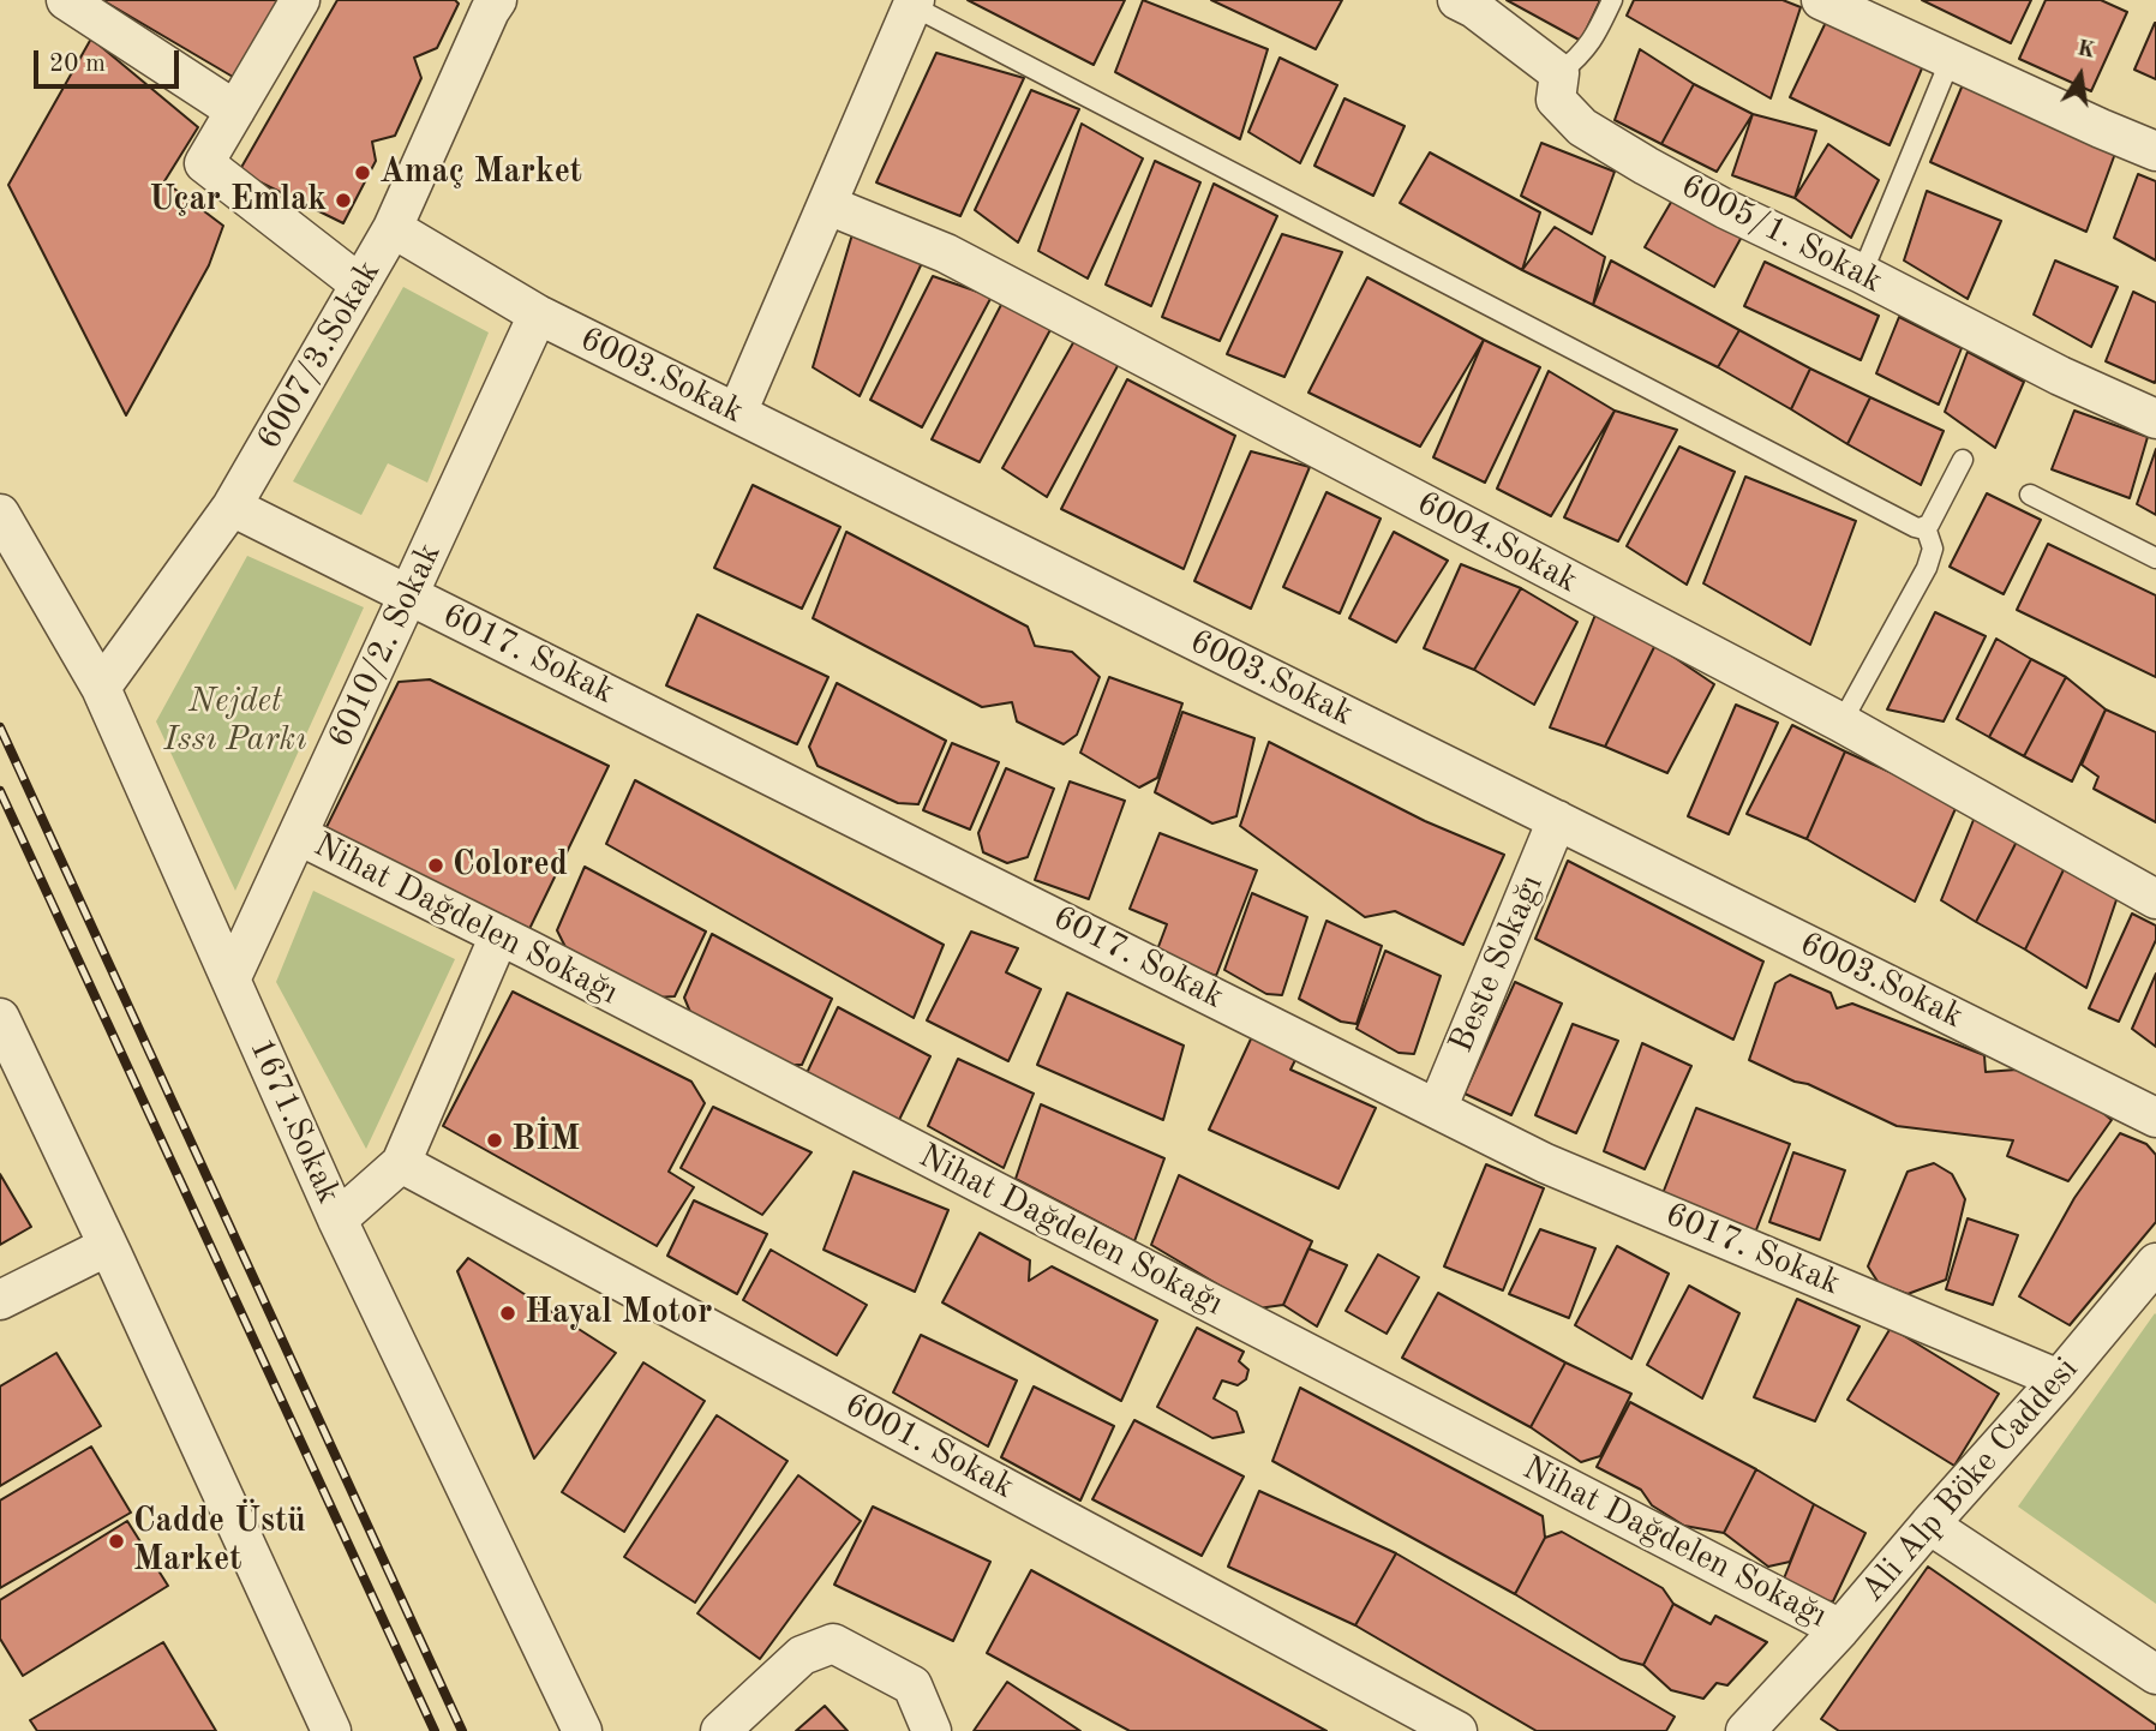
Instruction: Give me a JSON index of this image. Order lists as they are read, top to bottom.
{
  "streets": {
    "street": [
      "6005/1. Sokak",
      "6007/3.Sokak",
      "6003.Sokak",
      "6004.Sokak",
      "6010/2. Sokak",
      "6017. Sokak",
      "Nihat Dağdelen Sokağı",
      "Beste Sokağı",
      "1671.Sokak",
      "6001. Sokak",
      "Ali Alp Böke Caddesi"
    ]
  },
  "crossings": [
    ["6007/3.Sokak", "6003.Sokak"],
    ["6007/3.Sokak", "6017. Sokak"],
    ["6007/3.Sokak", "1671.Sokak"],
    ["6003.Sokak", "6010/2. Sokak"],
    ["6003.Sokak", "Beste Sokağı"],
    ["6010/2. Sokak", "6017. Sokak"],
    ["6010/2. Sokak", "Nihat Dağdelen Sokağı"],
    ["6010/2. Sokak", "1671.Sokak"],
    ["6017. Sokak", "Beste Sokağı"],
    ["6017. Sokak", "Ali Alp Böke Caddesi"],
    ["Nihat Dağdelen Sokağı", "Ali Alp Böke Caddesi"]
  ],
  "parks": ["Nejdet Issı Parkı"],
  "places": [
    "Amaç Market",
    "Uçar Emlak",
    "Colored",
    "BİM",
    "Hayal Motor",
    "Cadde Üstü Market"
  ],
  "scale_bar": "20 m",
  "north": "top"
}
